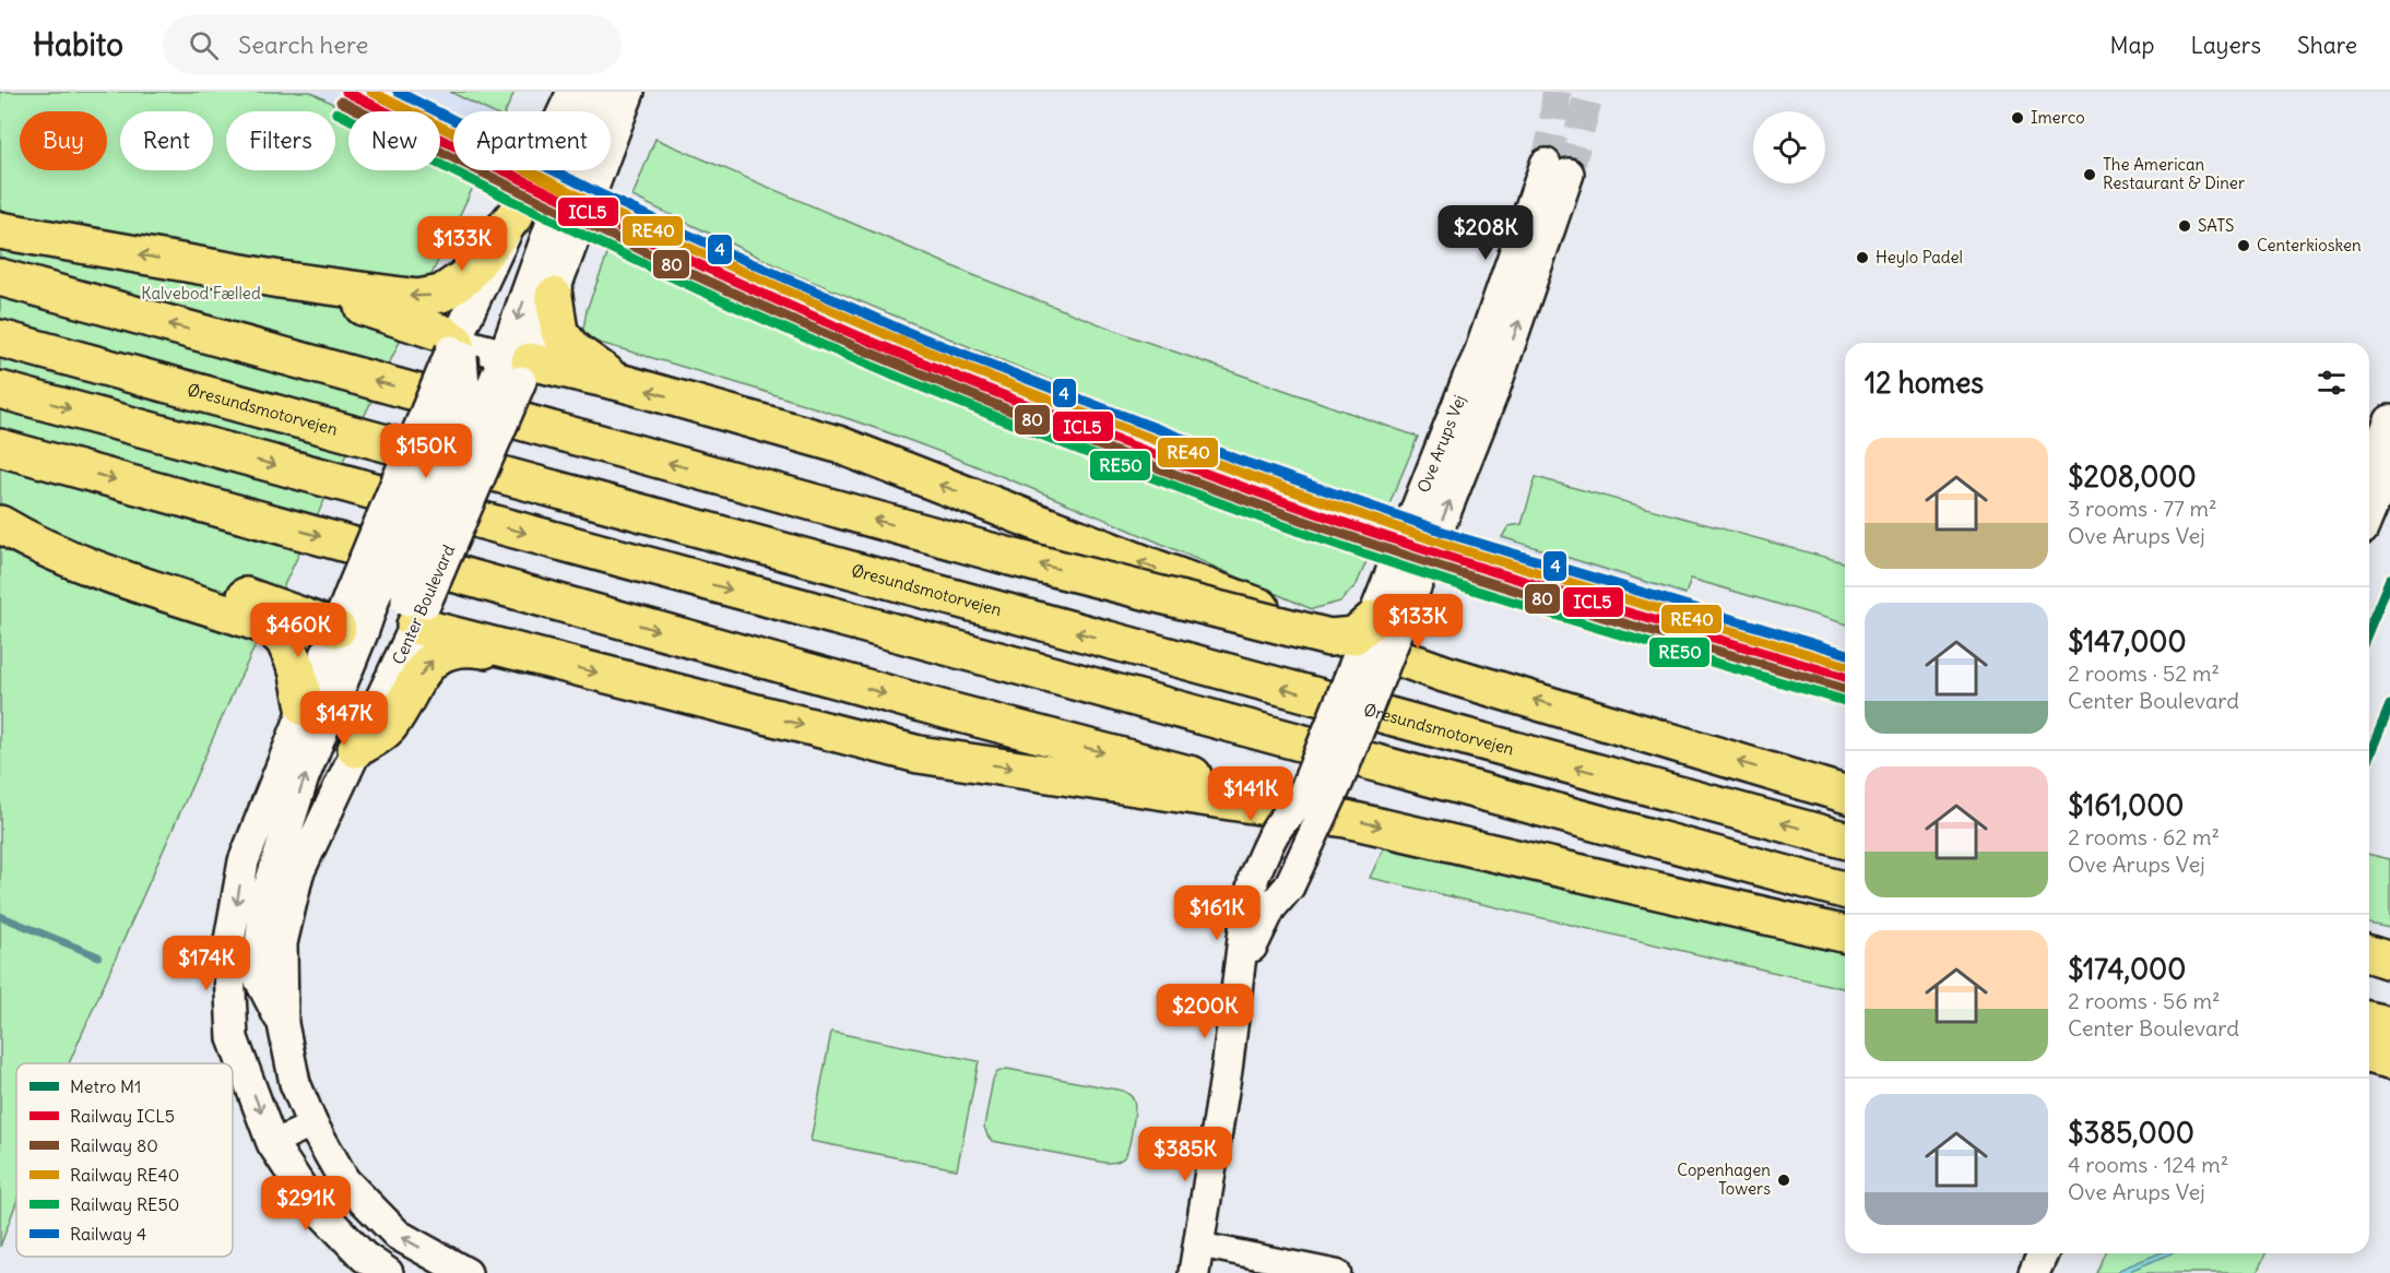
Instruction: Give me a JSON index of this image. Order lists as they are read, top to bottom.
{
  "streets": {
    "highway": ["Øresundsmotorvejen"],
    "street": ["Ove Arups Vej", "Center Boulevard"]
  },
  "parks": ["Kalvebod Fælled"],
  "places": [
    "Imerco",
    "The American Restaurant & Diner",
    "SATS",
    "Centerkiosken",
    "Heylo Padel",
    "Copenhagen Towers"
  ],
  "lines": [
    "rail line ICL5",
    "rail line RE40",
    "rail line 4",
    "rail line 80",
    "rail line RE50",
    "metro line M1"
  ],
  "legend": [
    "Metro M1",
    "Railway ICL5",
    "Railway 80",
    "Railway RE40",
    "Railway RE50",
    "Railway 4"
  ],
  "page": {
    "header": "Habito",
    "search": "Search here",
    "nav": ["Map", "Layers", "Share"],
    "chip": [
      "Buy",
      "Rent",
      "Filters",
      "New",
      "Apartment"
    ],
    "price": [
      "$208K",
      "$133K",
      "$150K",
      "$133K",
      "$460K",
      "$147K",
      "$141K",
      "$161K",
      "$174K",
      "$200K",
      "$385K",
      "$291K"
    ],
    "heading": "12 homes",
    "list": [
      {
        "name": "$208,000",
        "note": "3 rooms · 77 m² · Ove Arups Vej"
      },
      {
        "name": "$147,000",
        "note": "2 rooms · 52 m² · Center Boulevard"
      },
      {
        "name": "$161,000",
        "note": "2 rooms · 62 m² · Ove Arups Vej"
      },
      {
        "name": "$174,000",
        "note": "2 rooms · 56 m² · Center Boulevard"
      },
      {
        "name": "$385,000",
        "note": "4 rooms · 124 m² · Ove Arups Vej"
      }
    ]
  }
}
